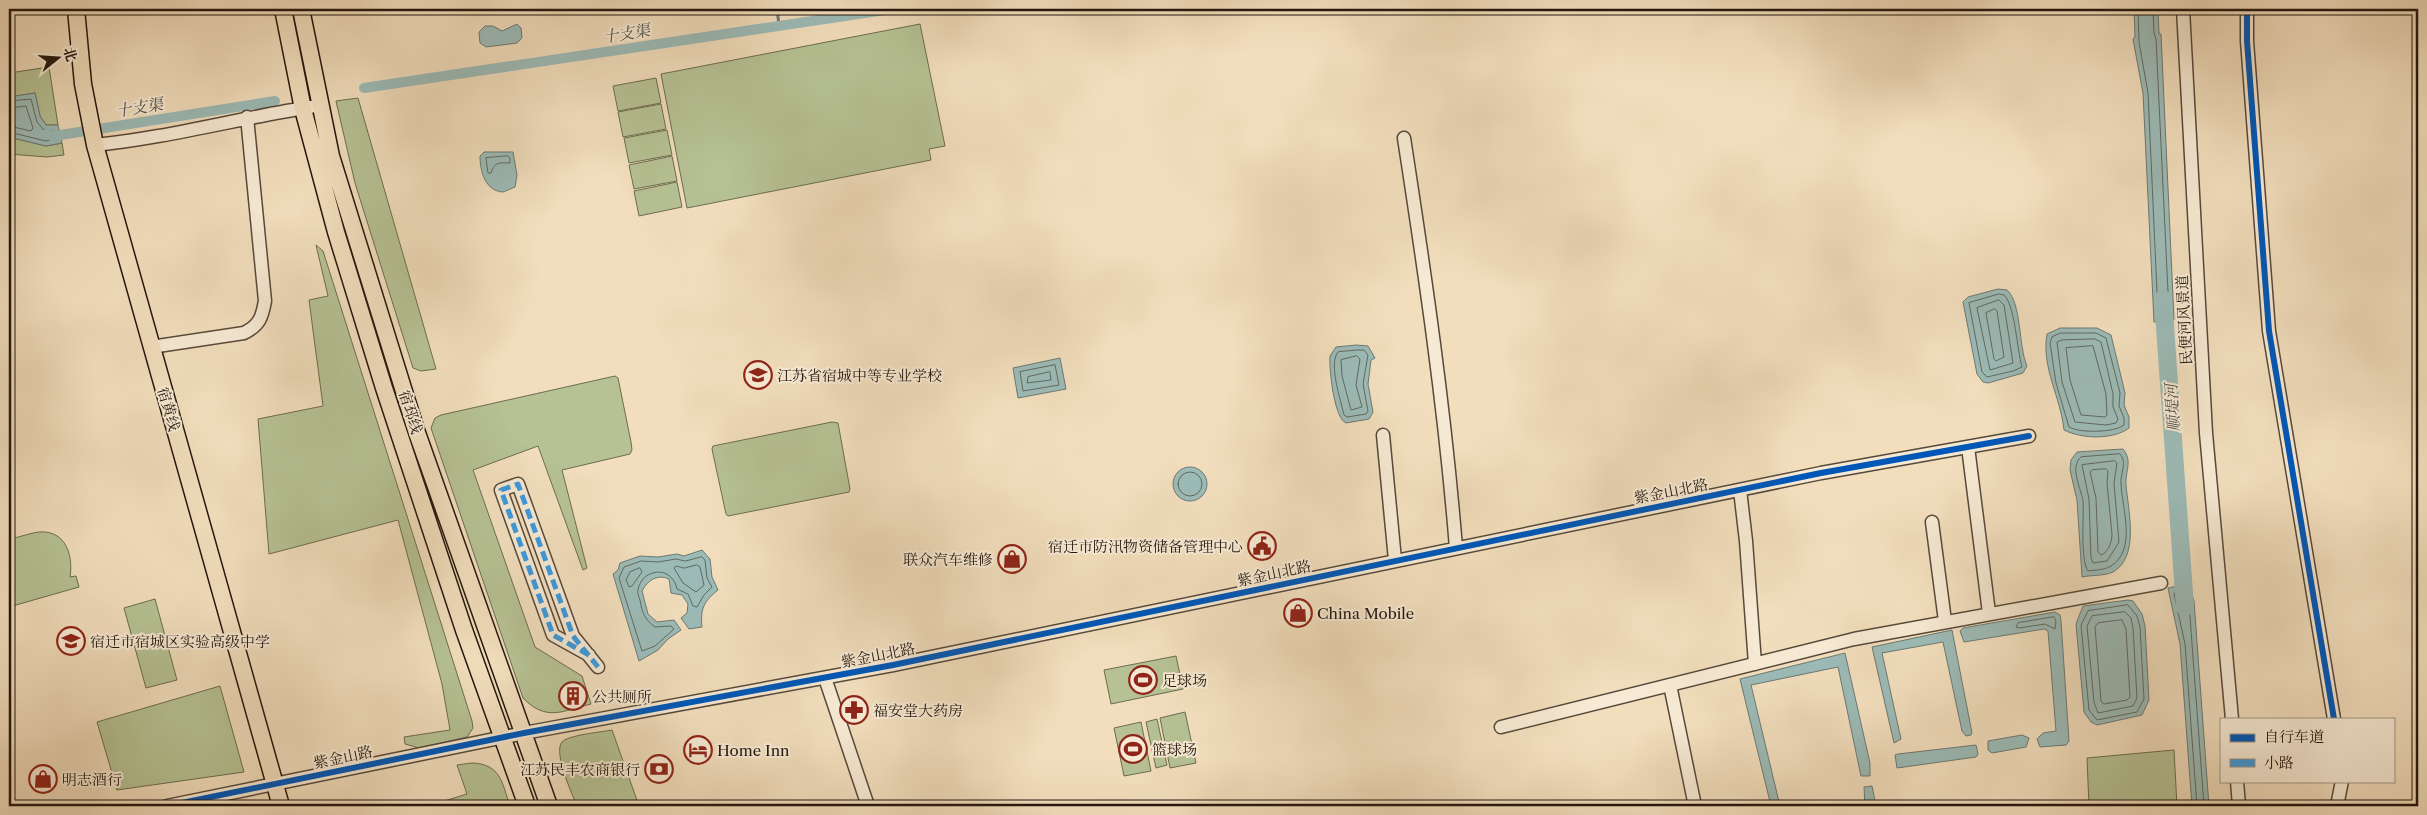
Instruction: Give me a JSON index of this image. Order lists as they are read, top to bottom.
{
  "streets": {
    "main road": ["宿黄线", "宿邳线"],
    "street": ["民便河风景道", "紫金山北路", "紫金山路"]
  },
  "crossings": [
    ["宿黄线", "紫金山路"],
    ["宿邳线", "紫金山北路"],
    ["宿邳线", "紫金山路"],
    ["紫金山北路", "紫金山路"]
  ],
  "water": ["十支渠", "顺堤河"],
  "places": {
    "school or university": ["江苏省宿城中等专业学校", "宿迁市宿城区实验高级中学"],
    "public building": ["宿迁市防汛物资储备管理中心"],
    "shop": ["联众汽车维修", "China Mobile", "明志酒行"],
    "sports": ["足球场", "篮球场"],
    "building": ["公共厕所"],
    "pharmacy": ["福安堂大药房"],
    "hotel": ["Home Inn"],
    "bank": ["江苏民丰农商银行"]
  },
  "legend": ["自行车道", "小路"],
  "north": "right"
}
